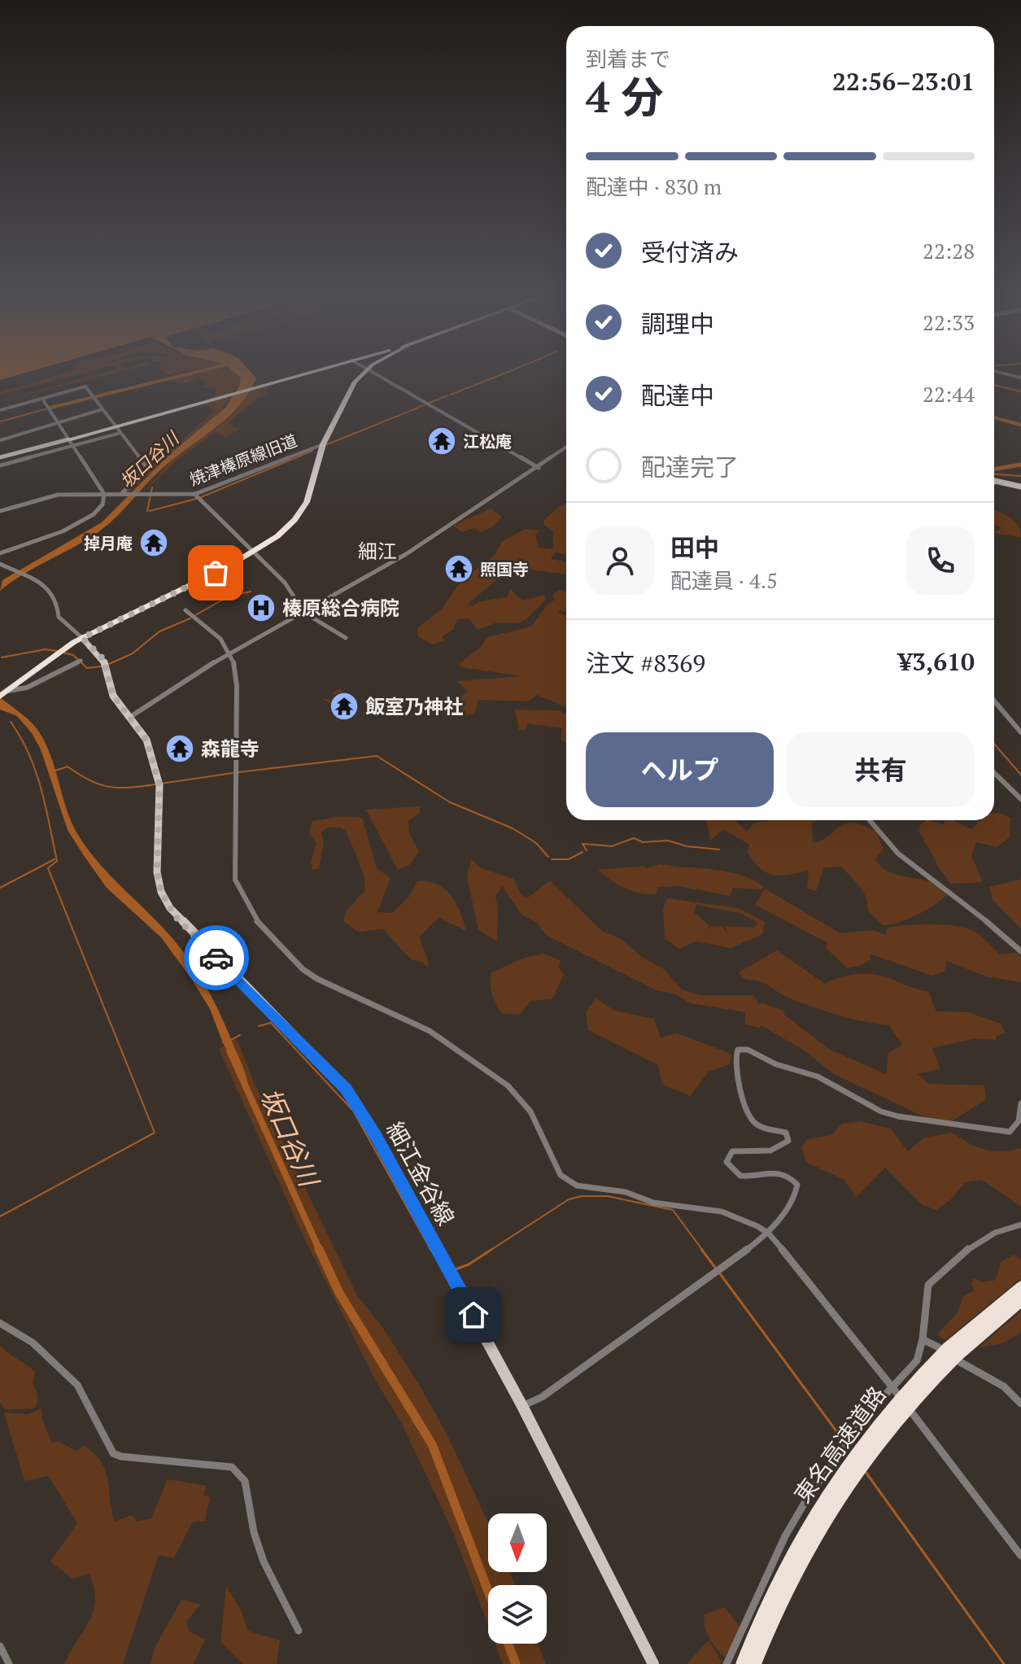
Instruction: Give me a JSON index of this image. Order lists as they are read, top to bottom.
{
  "streets": {
    "highway": ["東名高速道路"],
    "main road": ["細江金谷線"],
    "street": ["焼津榛原線旧道"]
  },
  "districts": ["細江"],
  "water": ["坂口谷川"],
  "places": {
    "temple": [
      "江松庵",
      "掉月庵",
      "照国寺",
      "飯室乃神社",
      "森龍寺"
    ],
    "hospital": ["榛原総合病院"]
  },
  "north": "bottom",
  "page": {
    "heading": ["4 分", "到着まで", "22:56–23:01"],
    "panel": [
      "田中",
      "配達員 · 4.5",
      "注文 #8369",
      "¥3,610"
    ],
    "bar": "配達中 · 830 m",
    "list": [
      ["受付済み", "22:28"],
      ["調理中", "22:33"],
      ["配達中", "22:44"],
      "配達完了"
    ],
    "buttons": ["ヘルプ", "共有"]
  }
}
